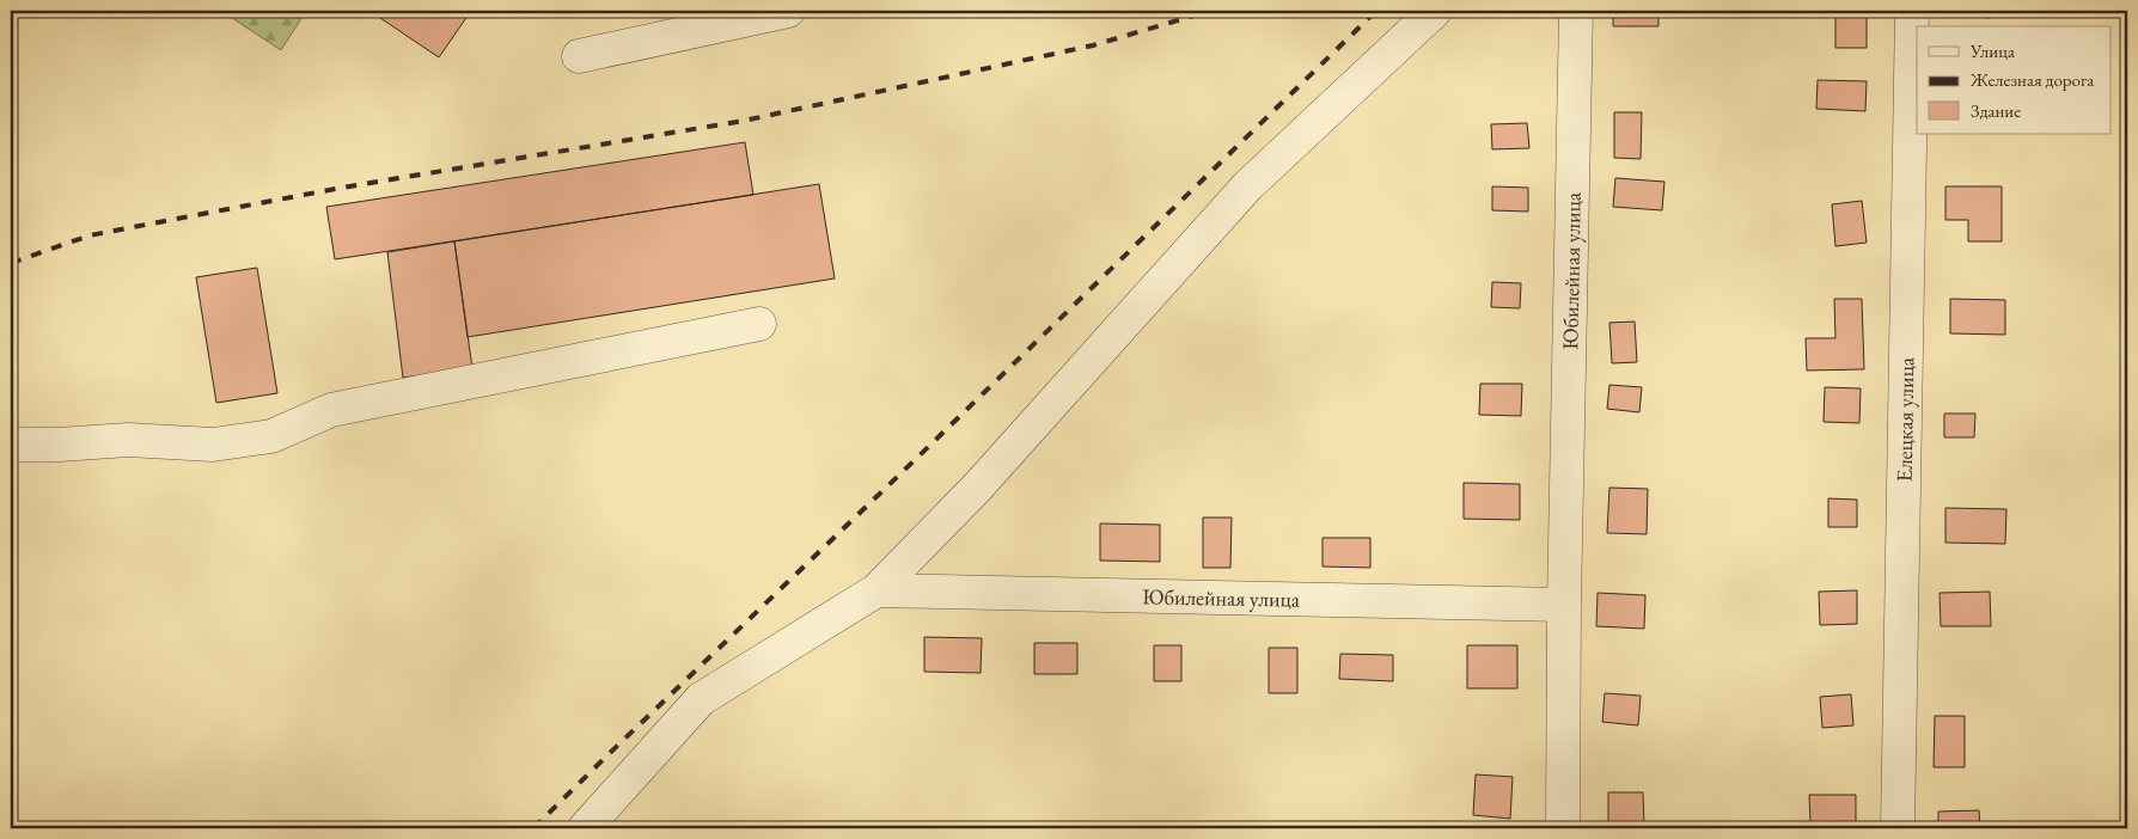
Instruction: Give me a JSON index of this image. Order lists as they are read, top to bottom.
{
  "streets": {
    "street": ["Юбилейная улица", "Елецкая улица"]
  },
  "legend": ["Улица", "Железная дорога", "Здание"]
}
